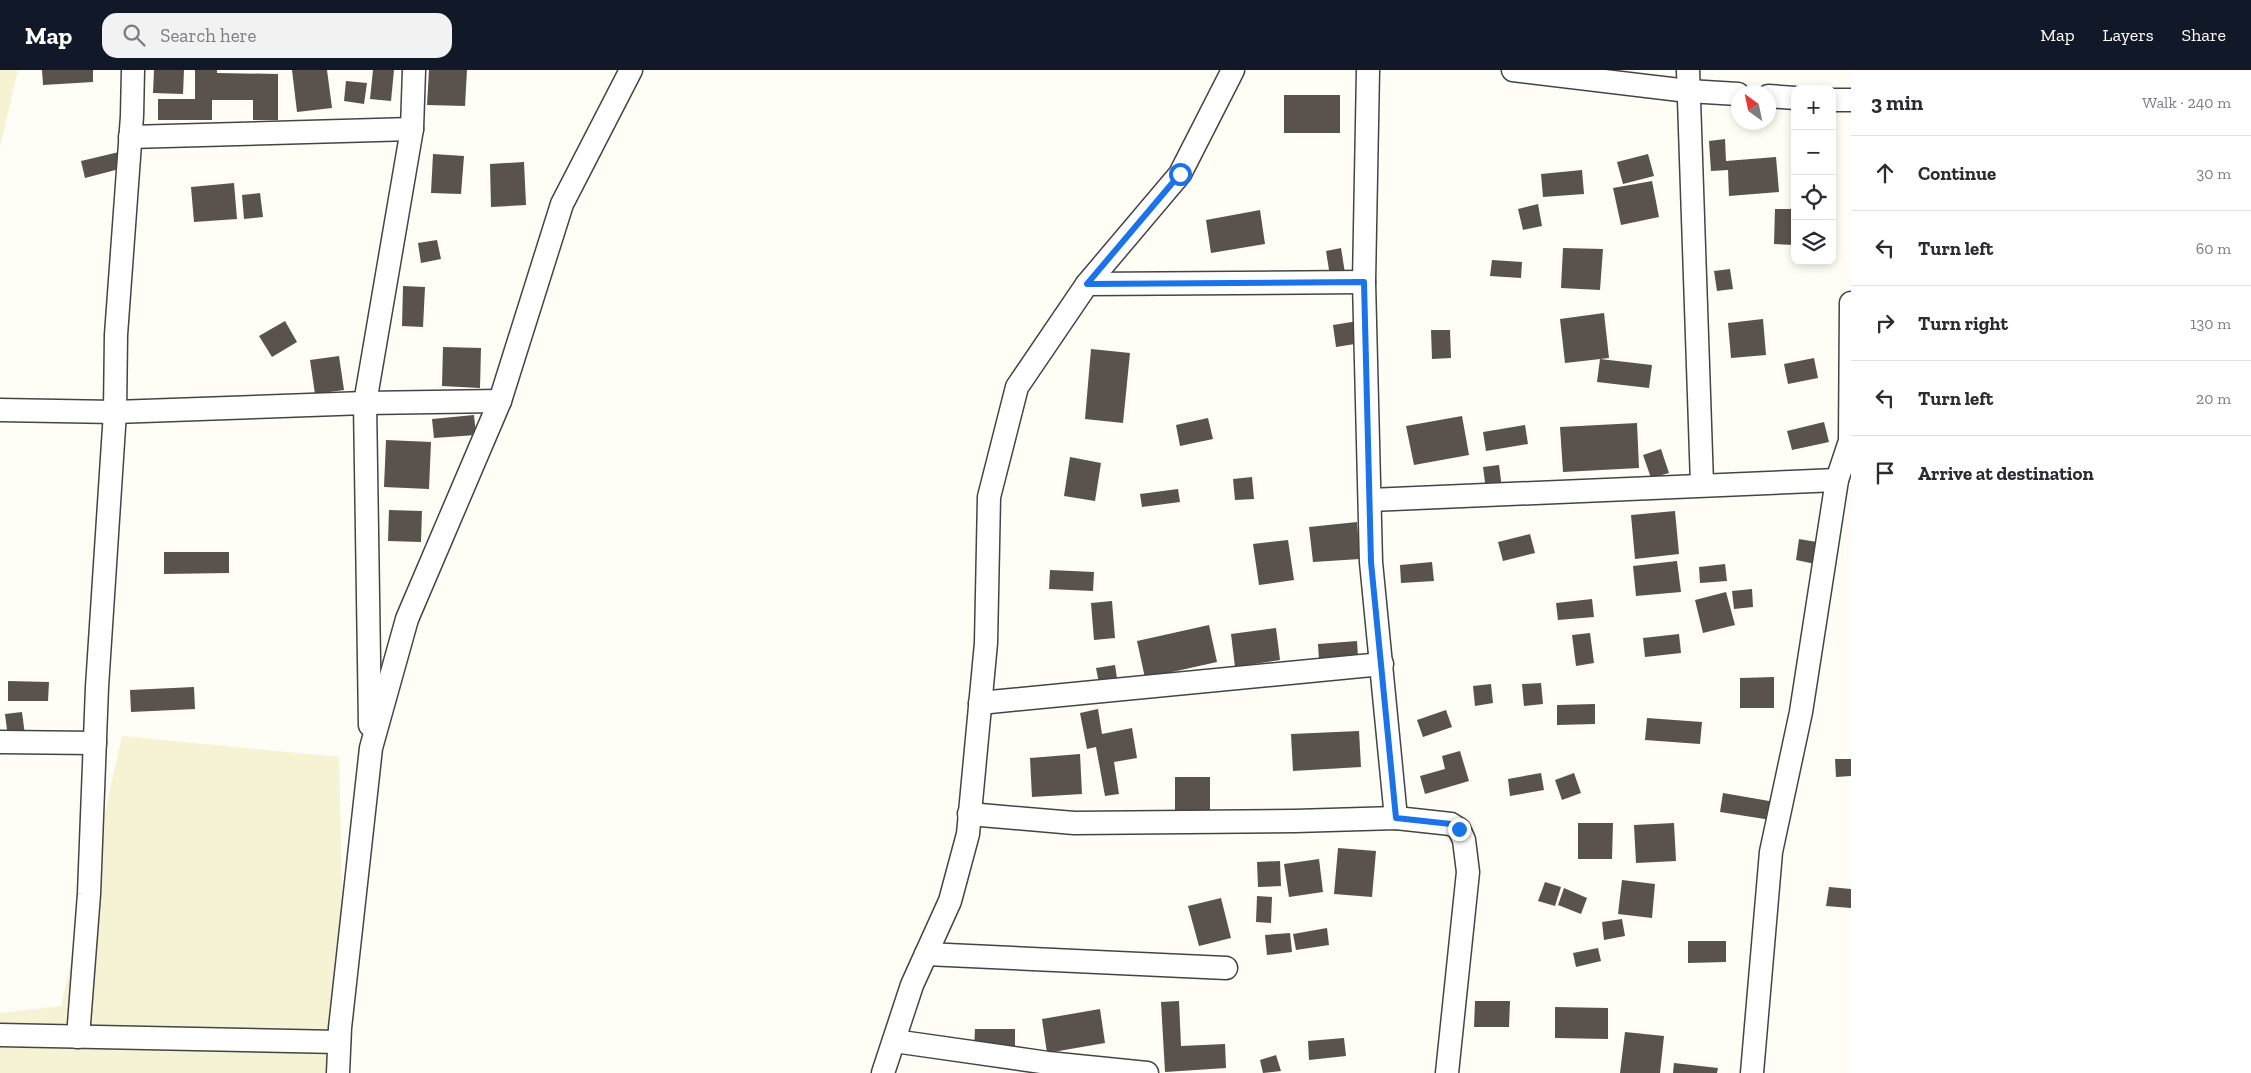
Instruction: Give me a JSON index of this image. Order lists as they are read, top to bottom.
{
  "north": "top left",
  "page": {
    "header": "Map",
    "search": "Search here",
    "nav": ["Map", "Layers", "Share"],
    "heading": ["3 min", "Walk · 240 m"],
    "map_buttons": ["+", "−"],
    "list": [
      ["Continue", "30 m"],
      ["Turn left", "60 m"],
      ["Turn right", "130 m"],
      ["Turn left", "20 m"],
      "Arrive at destination"
    ]
  }
}
